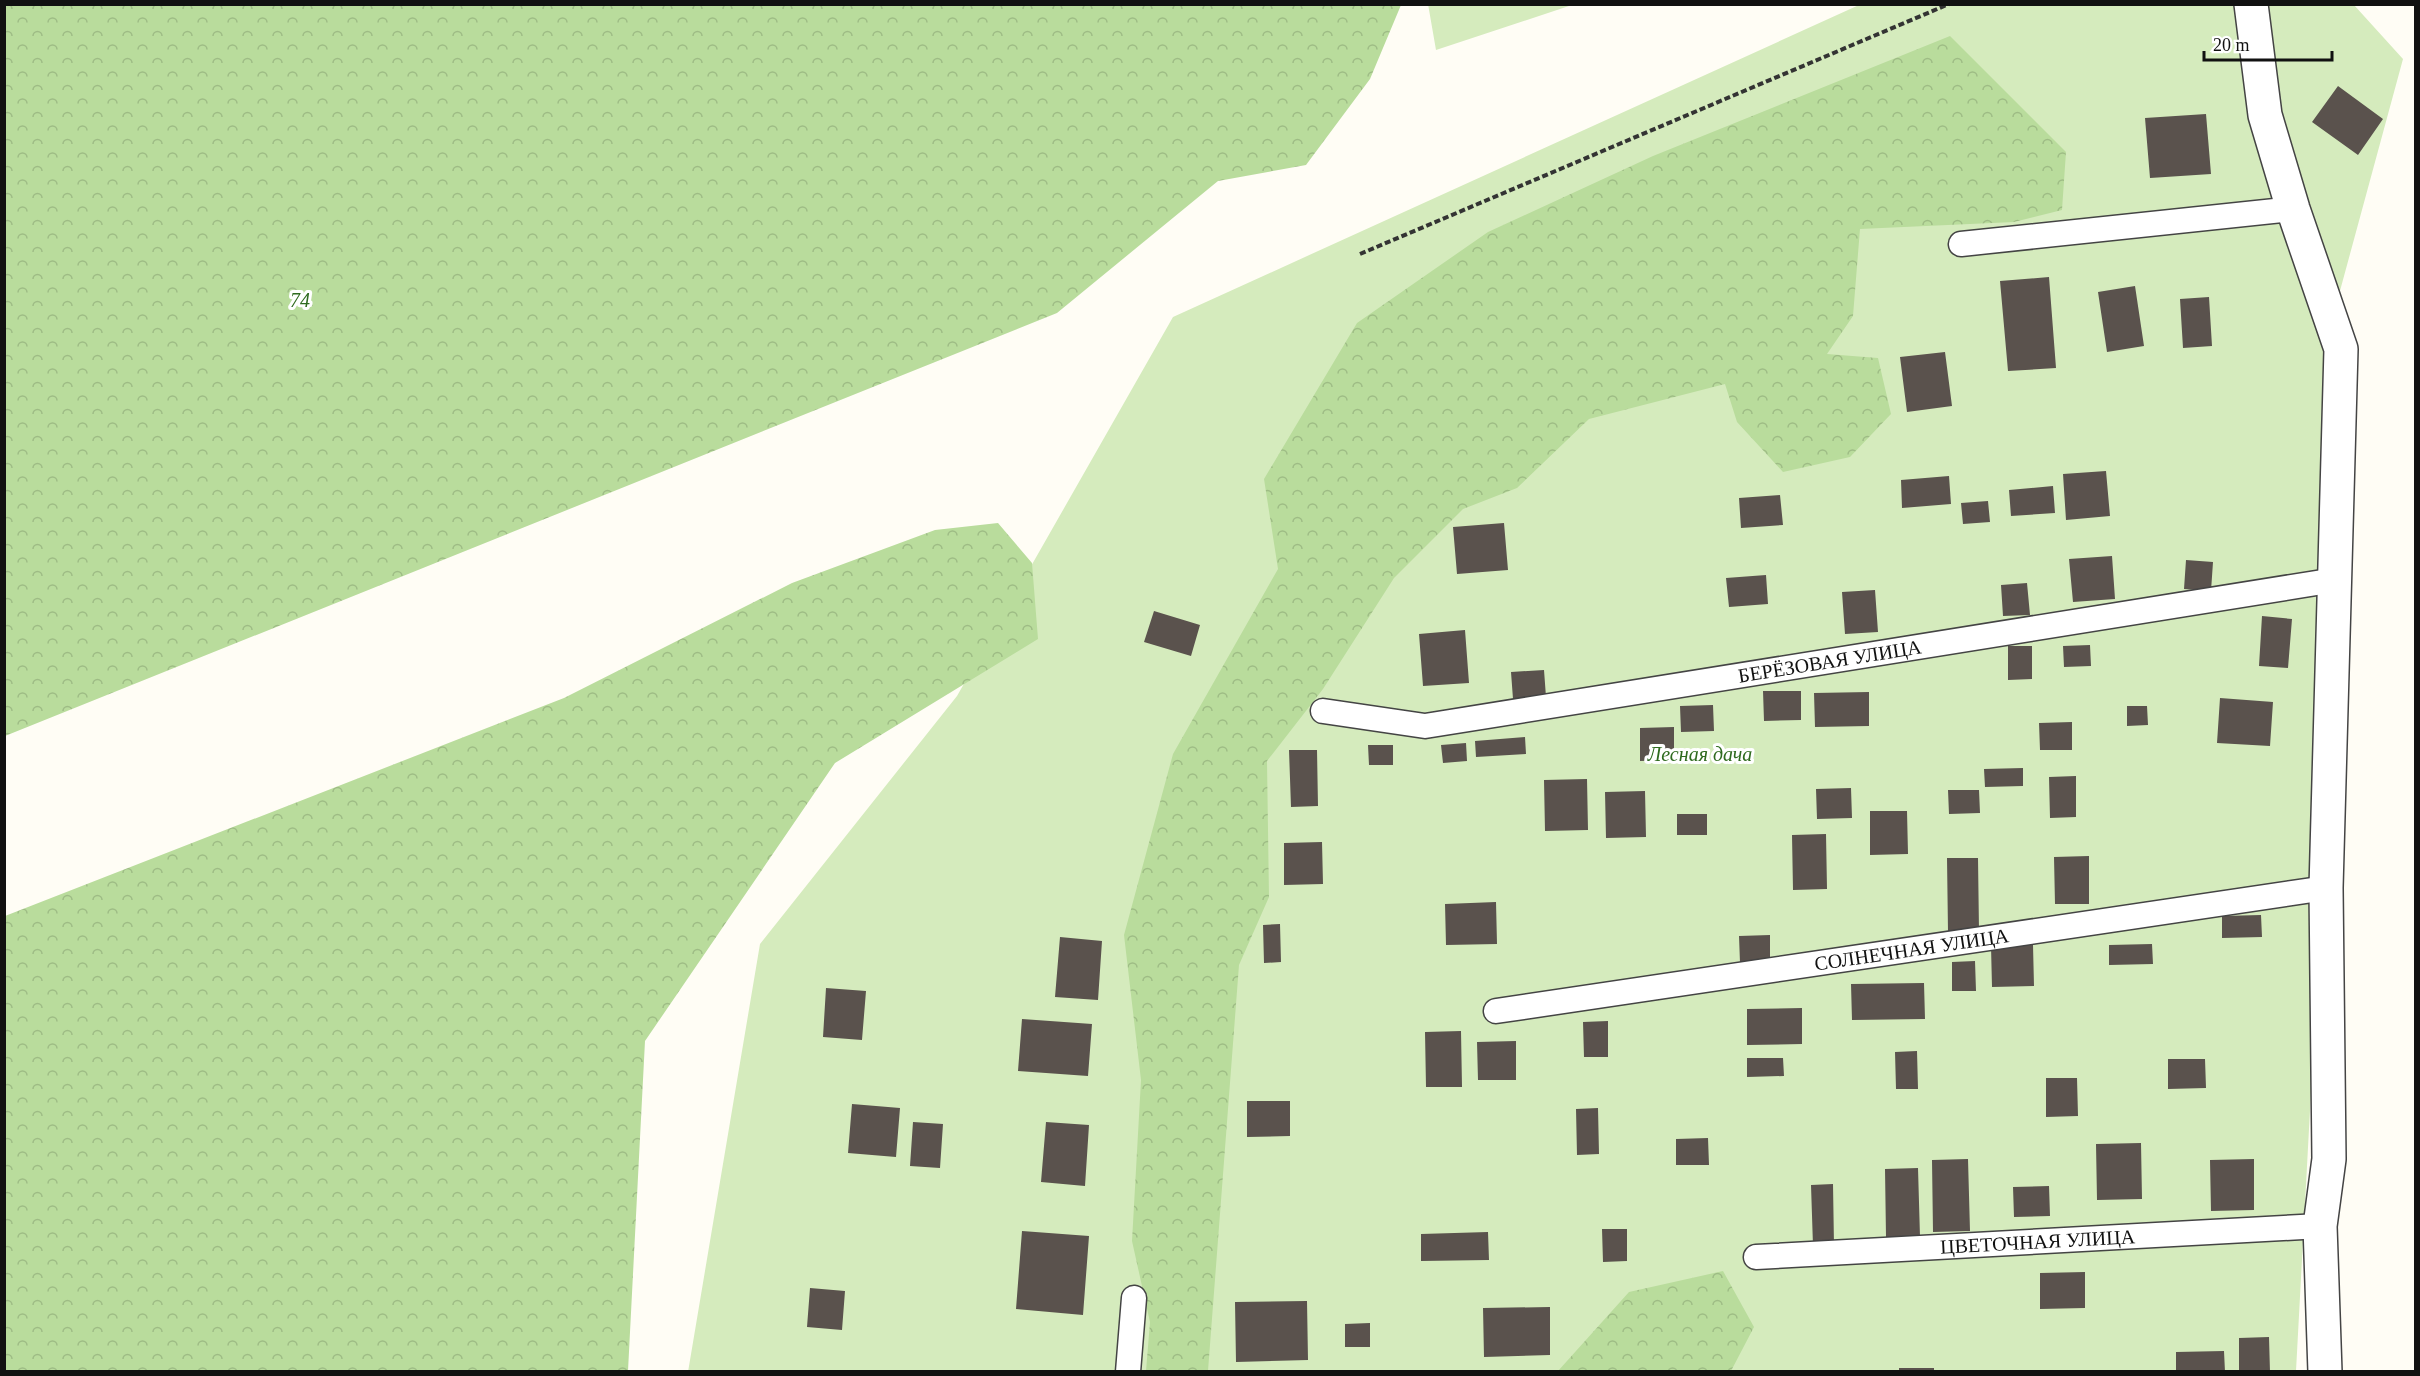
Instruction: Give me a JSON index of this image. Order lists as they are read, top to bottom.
{
  "streets": {
    "lane": ["БЕРЁЗОВАЯ УЛИЦА", "СОЛНЕЧНАЯ УЛИЦА", "ЦВЕТОЧНАЯ УЛИЦА"]
  },
  "parks": ["74", "Лесная дача"],
  "scale_bar": "20 m"
}
